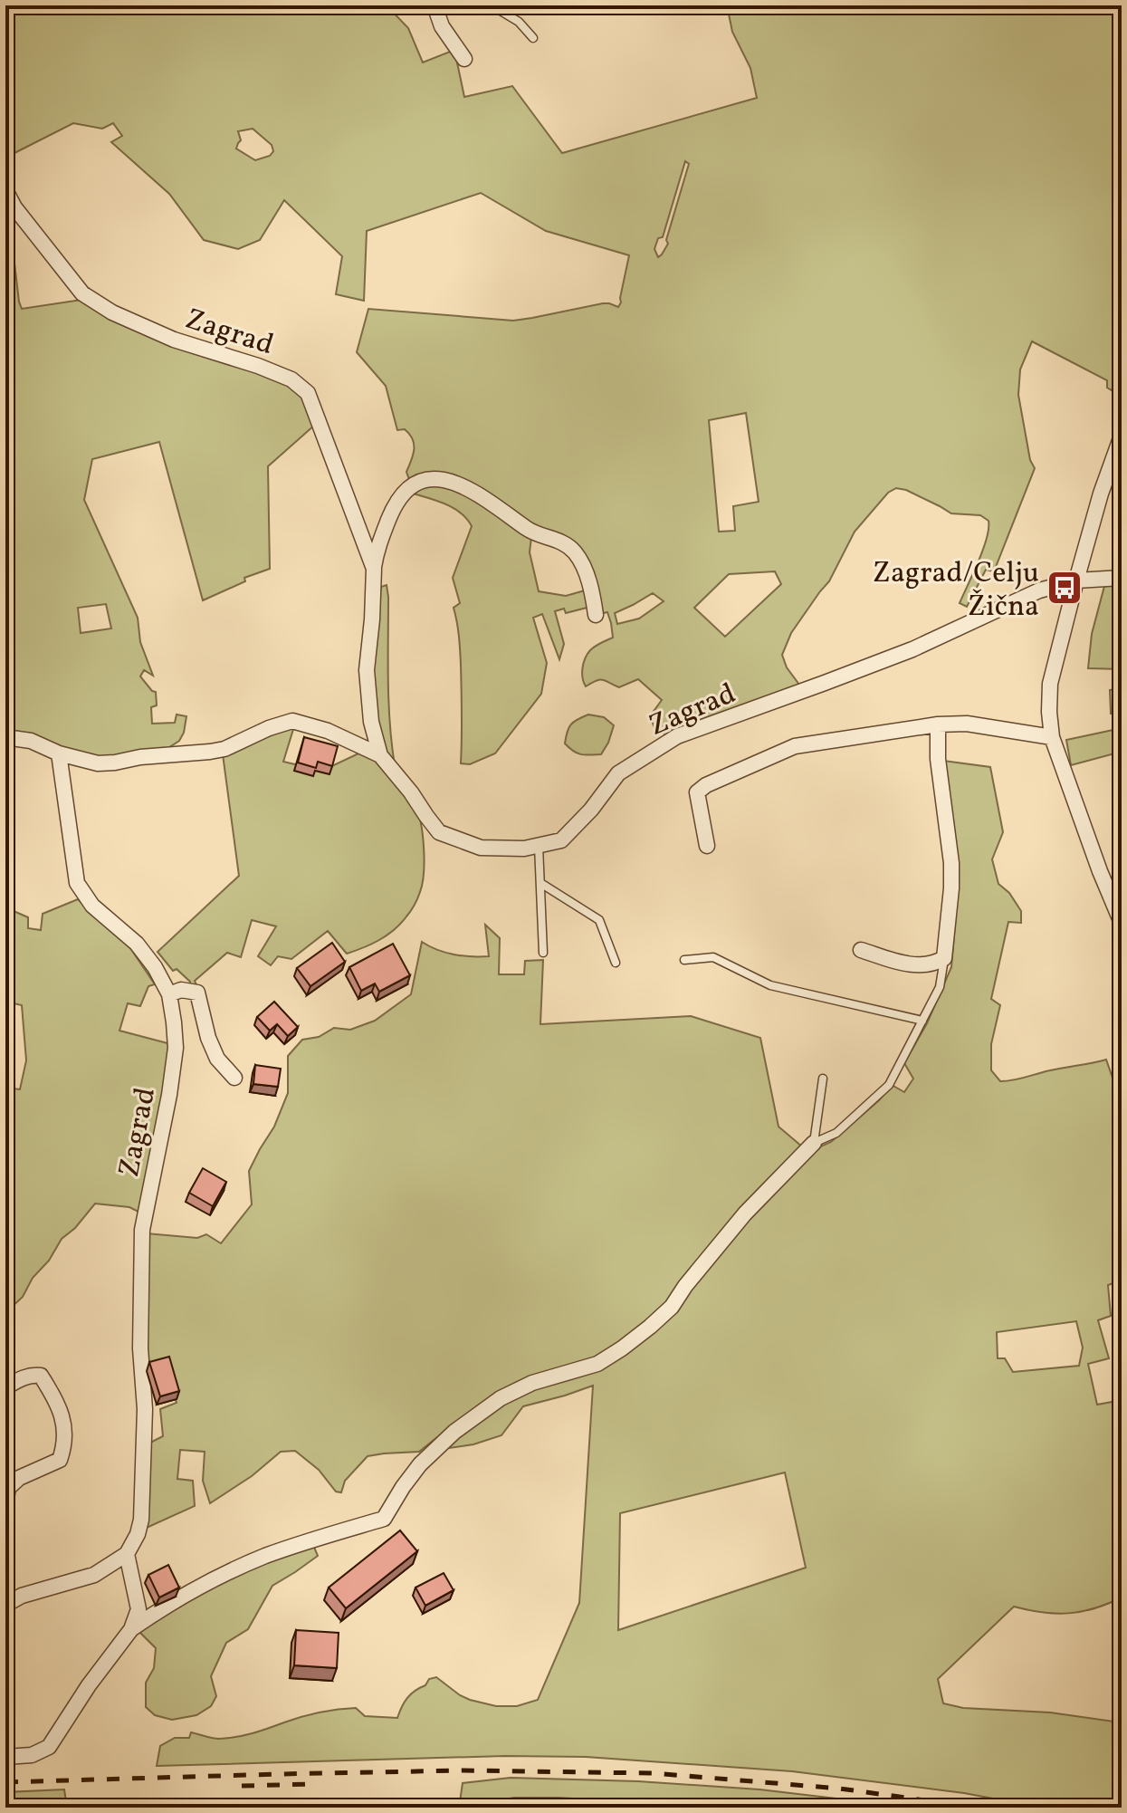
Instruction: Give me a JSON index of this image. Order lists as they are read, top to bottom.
{
  "streets": {
    "street": ["Zagrad"]
  },
  "places": {
    "bus stop": ["Zagrad/Celju Žična"]
  }
}
